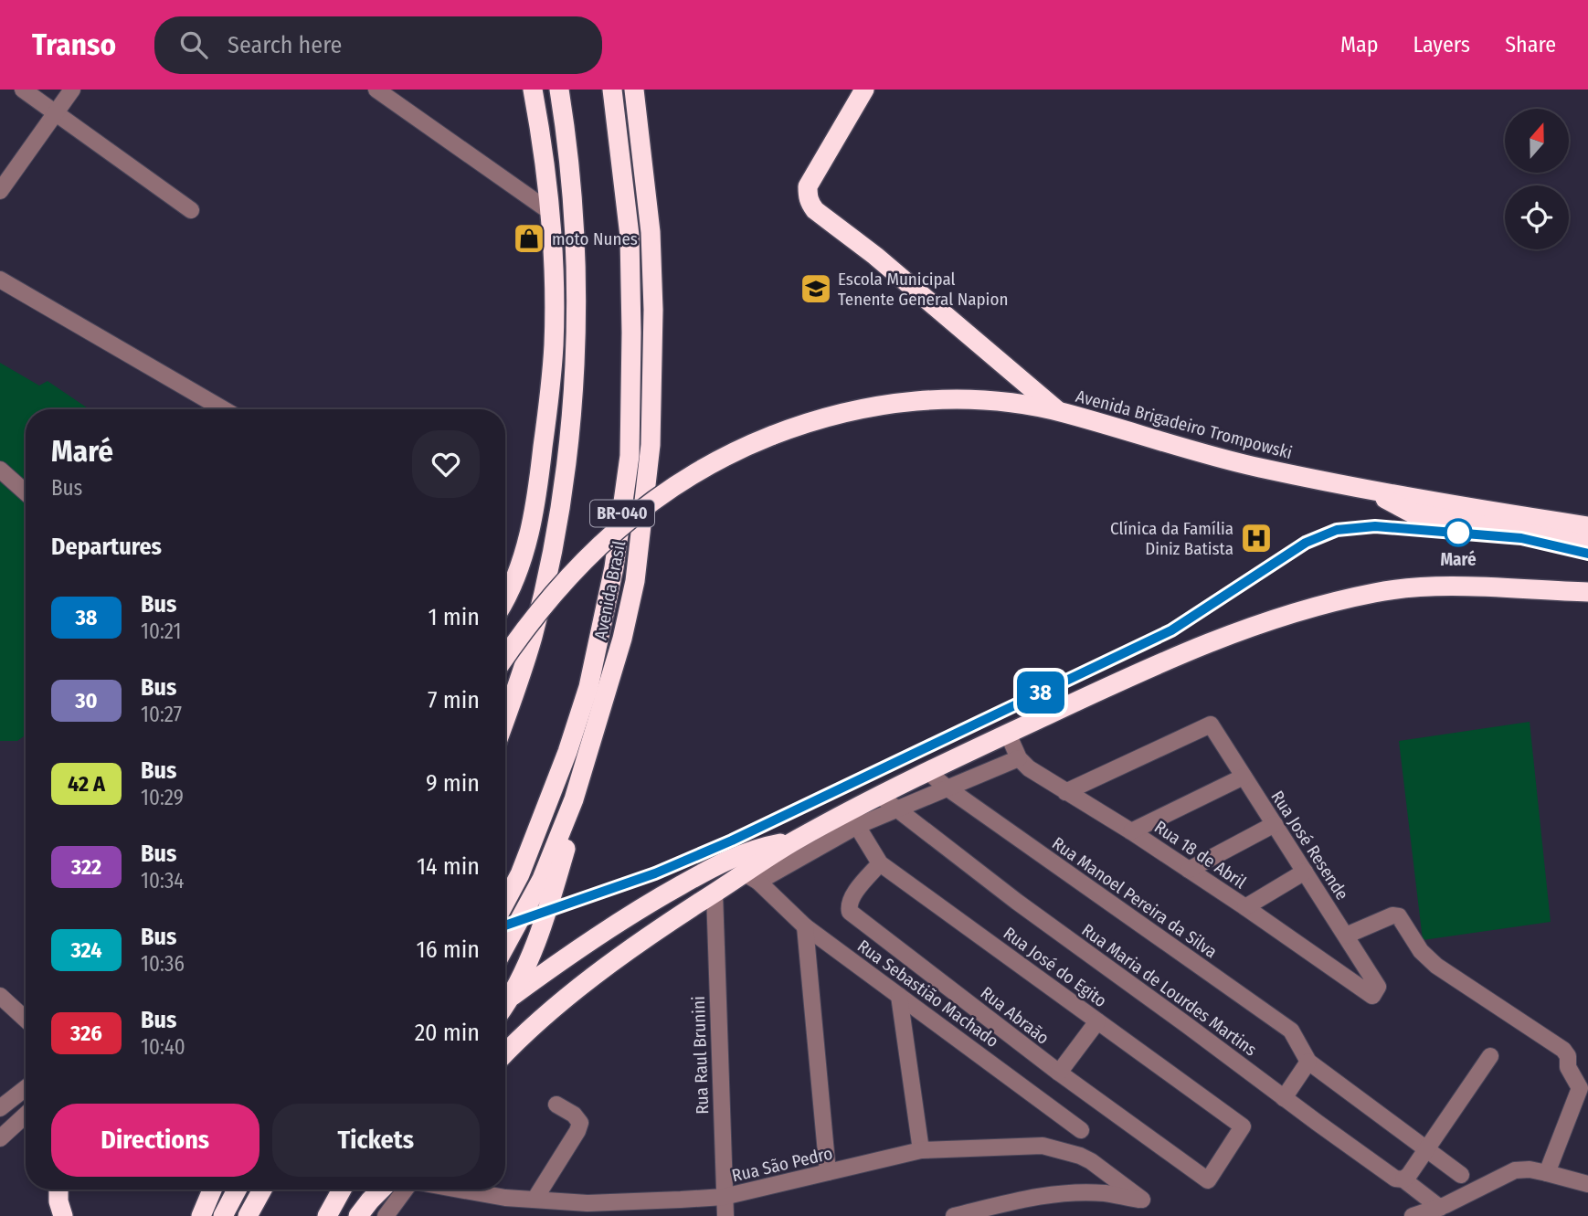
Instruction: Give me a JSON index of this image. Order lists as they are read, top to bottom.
{
  "streets": {
    "highway": ["Avenida Brigadeiro Trompowski", "BR-040", "Avenida Brasil"],
    "street": [
      "Rua José Resende",
      "Rua 18 de Abril",
      "Rua Manoel Pereira da Silva",
      "Rua José do Egito",
      "Rua Maria de Lourdes Martins",
      "Rua Sebastião Machado",
      "Rua Abraão",
      "Rua Raul Brunini",
      "Rua São Pedro"
    ]
  },
  "crossings": [
    ["Rua José Resende", "Rua 18 de Abril"],
    ["Rua José do Egito", "Rua Abraão"],
    ["Rua Raul Brunini", "Rua São Pedro"]
  ],
  "places": {
    "shop": ["moto Nunes"],
    "school or university": ["Escola Municipal Tenente General Napion"],
    "other": ["Maré"],
    "hospital": ["Clínica da Família Diniz Batista"]
  },
  "lines": ["bus line 38"],
  "north": "top",
  "page": {
    "header": "Transo",
    "search": "Search here",
    "nav": ["Map", "Layers", "Share"],
    "on_map": "38",
    "heading": [
      ["Maré", "Bus"],
      "Departures"
    ],
    "list": [
      {
        "mark": "38",
        "name": "Bus",
        "note": "10:21",
        "value": "1 min"
      },
      {
        "mark": "30",
        "name": "Bus",
        "note": "10:27",
        "value": "7 min"
      },
      {
        "mark": "42 A",
        "name": "Bus",
        "note": "10:29",
        "value": "9 min"
      },
      {
        "mark": "322",
        "name": "Bus",
        "note": "10:34",
        "value": "14 min"
      },
      {
        "mark": "324",
        "name": "Bus",
        "note": "10:36",
        "value": "16 min"
      },
      {
        "mark": "326",
        "name": "Bus",
        "note": "10:40",
        "value": "20 min"
      }
    ],
    "buttons": ["Directions", "Tickets"]
  }
}
